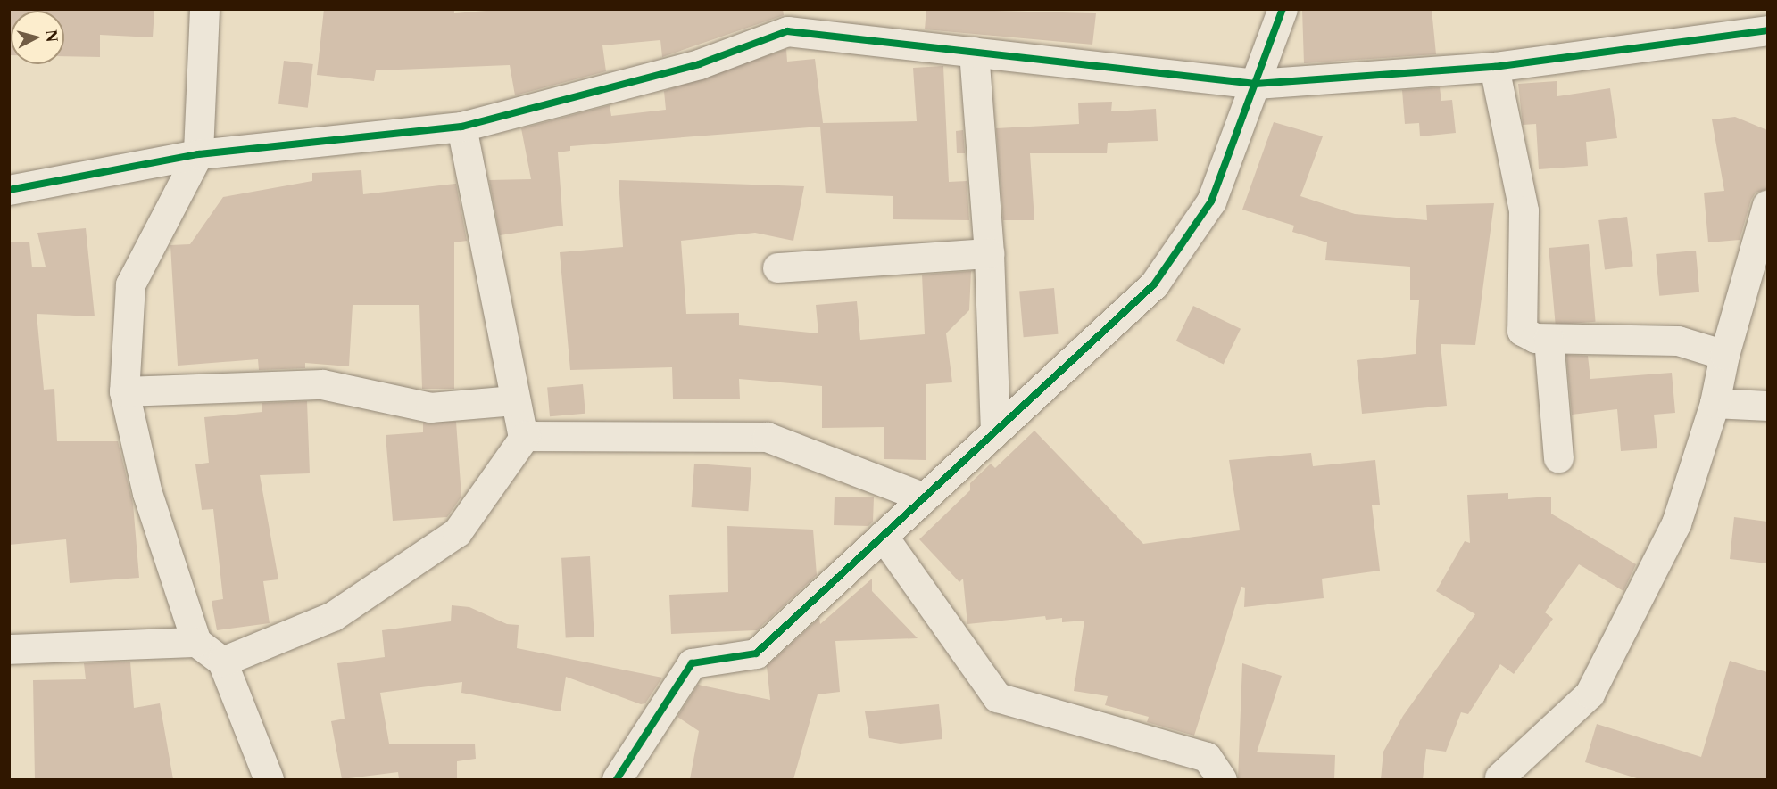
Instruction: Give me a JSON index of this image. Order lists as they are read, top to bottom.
{
  "north": "right"
}
